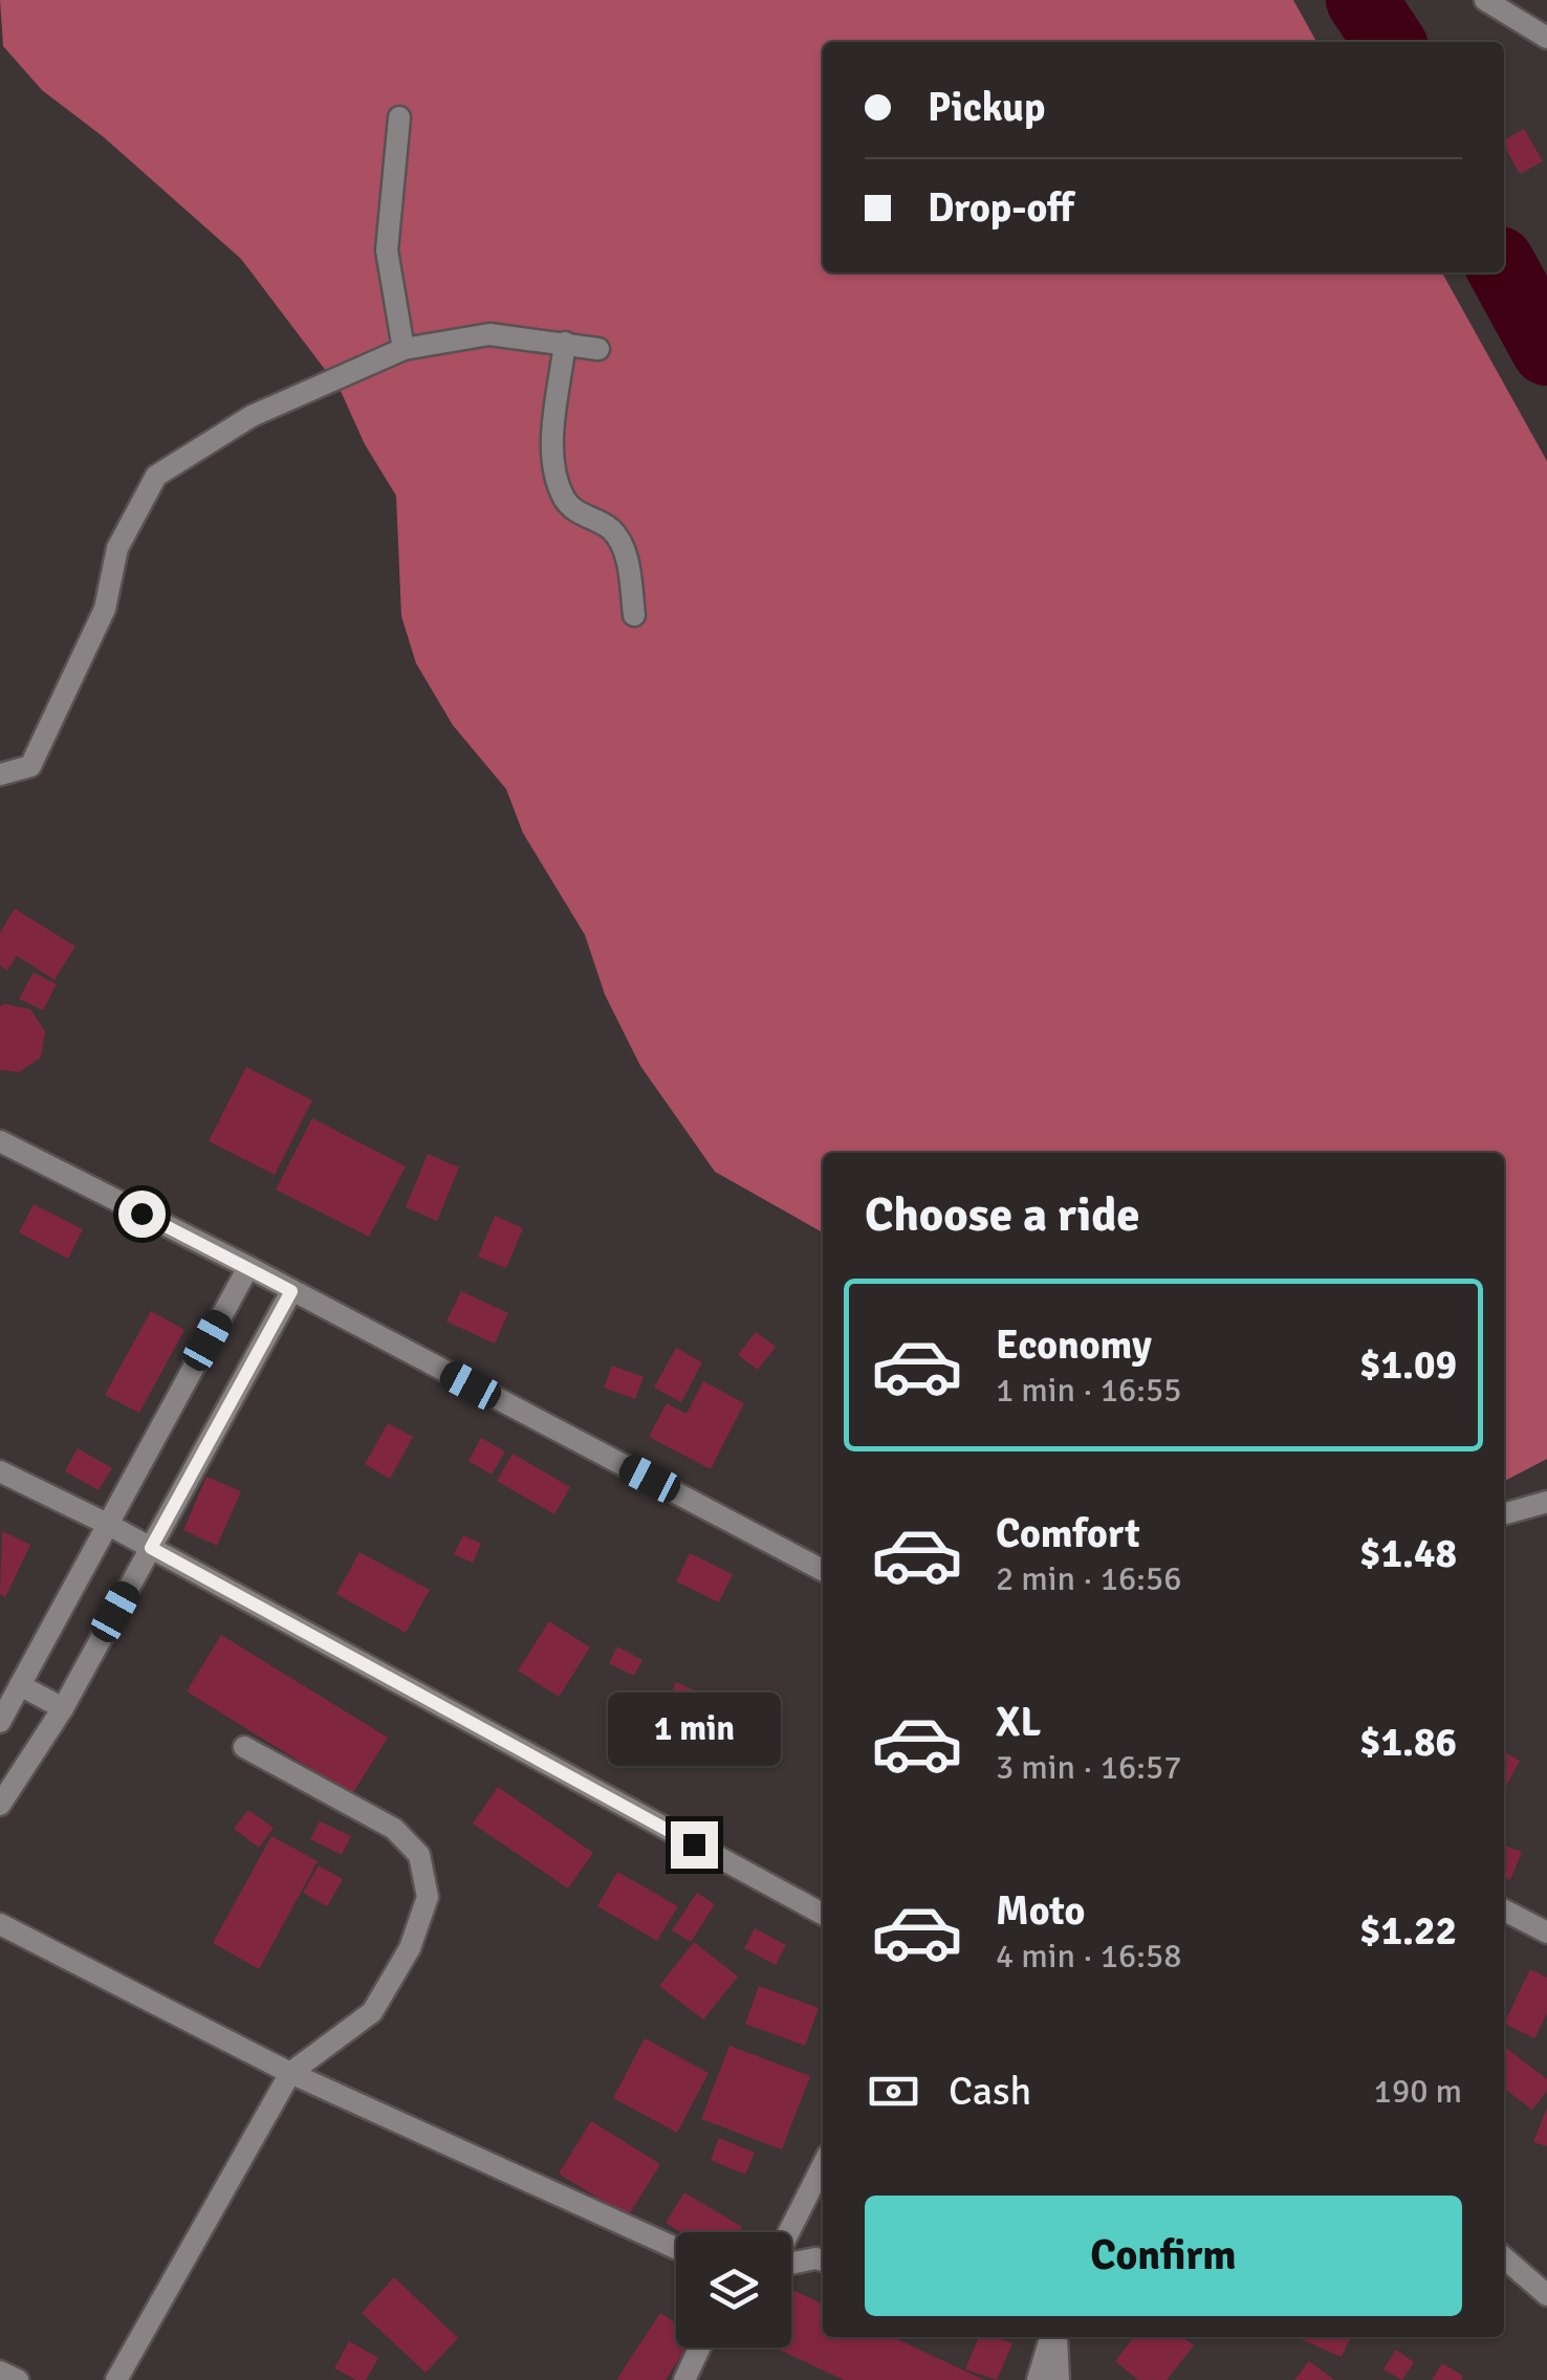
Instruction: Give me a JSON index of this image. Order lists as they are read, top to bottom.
{
  "page": {
    "banner": ["Pickup", "Drop-off"],
    "heading": "Choose a ride",
    "list": [
      {
        "name": "Economy",
        "note": "1 min · 16:55",
        "value": "$1.09"
      },
      {
        "name": "Comfort",
        "note": "2 min · 16:56",
        "value": "$1.48"
      },
      {
        "name": "XL",
        "note": "3 min · 16:57",
        "value": "$1.86"
      },
      {
        "name": "Moto",
        "note": "4 min · 16:58",
        "value": "$1.22"
      }
    ],
    "bubble": "1 min",
    "pay": ["Cash", "190 m"],
    "buttons": "Confirm"
  }
}
